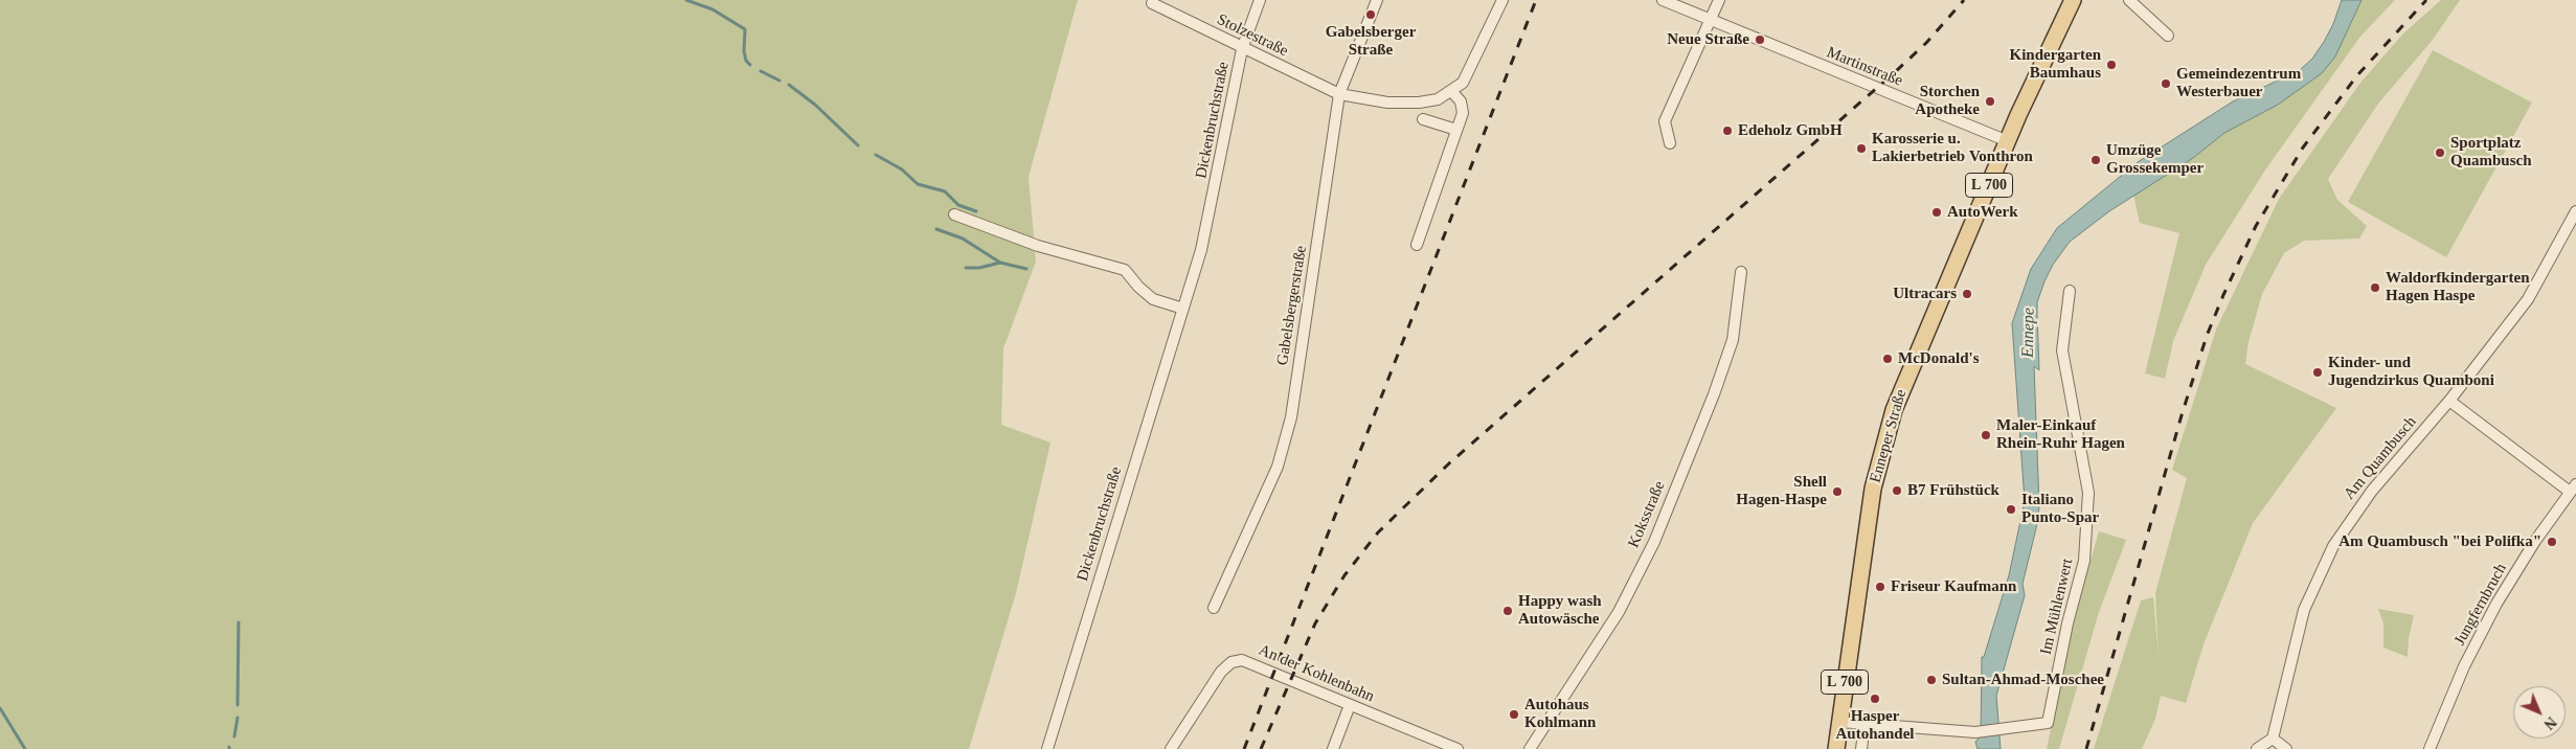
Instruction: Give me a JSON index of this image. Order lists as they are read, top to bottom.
{
  "streets": {
    "main road": ["L 700", "Enneper Straße"],
    "street": [
      "Stolzestraße",
      "Martinstraße",
      "Dickenbruchstraße",
      "Gabelsbergerstraße",
      "Am Quambusch",
      "Koksstraße",
      "Jungfernbruch",
      "Im Mühlenwert",
      "An der Kohlenbahn"
    ]
  },
  "crossings": [
    ["Stolzestraße", "Dickenbruchstraße"],
    ["Stolzestraße", "Gabelsbergerstraße"],
    ["Martinstraße", "Enneper Straße"],
    ["Enneper Straße", "Im Mühlenwert"]
  ],
  "water": ["Ennepe"],
  "places": [
    "Gabelsberger Straße",
    "Neue Straße",
    "Kindergarten Baumhaus",
    "Gemeindezentrum Westerbauer",
    "Storchen Apotheke",
    "Edeholz GmbH",
    "Karosserie u. Lakierbetrieb Vonthron",
    "Sportplatz Quambusch",
    "Umzüge Grossekemper",
    "AutoWerk",
    "Waldorfkindergarten Hagen Haspe",
    "Ultracars",
    "McDonald's",
    "Kinder- und Jugendzirkus Quamboni",
    "Maler-Einkauf Rhein-Ruhr Hagen",
    "B7 Frühstück",
    "Shell Hagen-Haspe",
    "Italiano Punto-Spar",
    "Am Quambusch \"bei Polifka\"",
    "Friseur Kaufmann",
    "Happy wash Autowäsche",
    "Sultan-Ahmad-Moschee",
    "Hasper Autohandel",
    "Autohaus Kohlmann"
  ],
  "north": "bottom right"
}
